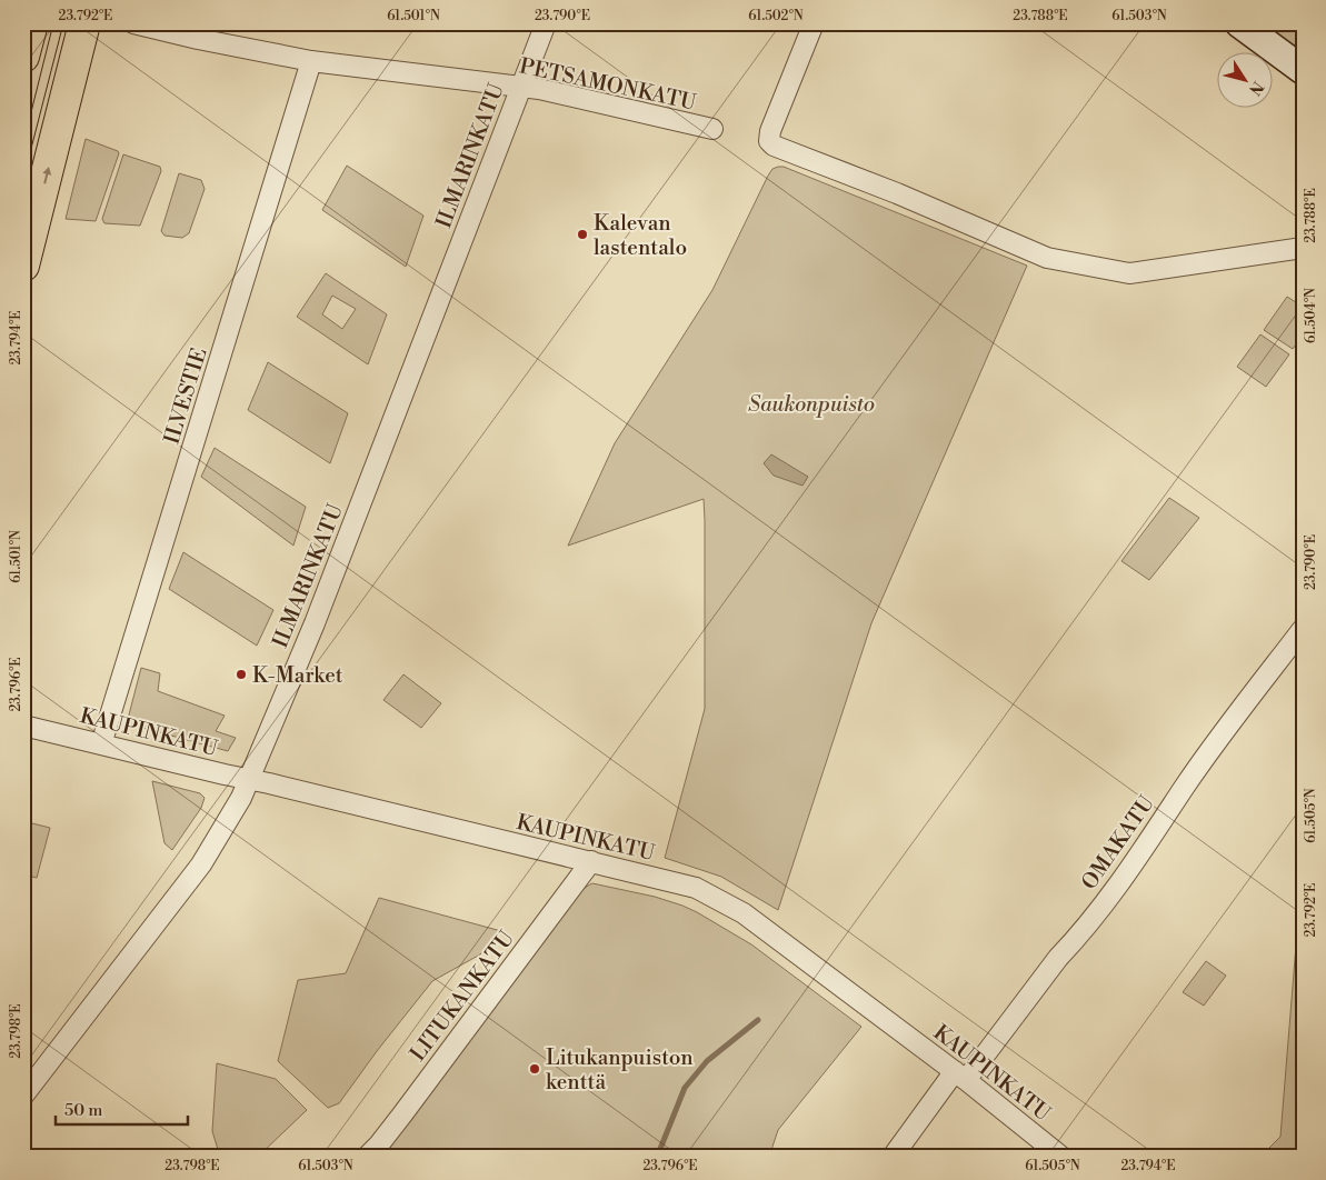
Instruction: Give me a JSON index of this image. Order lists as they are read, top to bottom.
{
  "streets": {
    "street": [
      "PETSAMONKATU",
      "ILMARINKATU",
      "ILVESTIE",
      "KAUPINKATU",
      "OMAKATU",
      "LITUKANKATU"
    ]
  },
  "crossings": [
    ["PETSAMONKATU", "ILMARINKATU"],
    ["PETSAMONKATU", "ILVESTIE"],
    ["ILMARINKATU", "KAUPINKATU"],
    ["ILVESTIE", "KAUPINKATU"],
    ["KAUPINKATU", "OMAKATU"],
    ["KAUPINKATU", "LITUKANKATU"]
  ],
  "parks": ["Saukonpuisto"],
  "places": ["Kalevan lastentalo", "K-Market", "Litukanpuiston kenttä"],
  "scale_bar": "50 m",
  "north": "bottom right",
  "coordinates": [
    "23.792°E",
    "61.501°N",
    "23.790°E",
    "61.502°N",
    "23.788°E",
    "61.503°N",
    "61.504°N",
    "23.794°E",
    "23.796°E",
    "61.505°N",
    "23.798°E"
  ]
}
